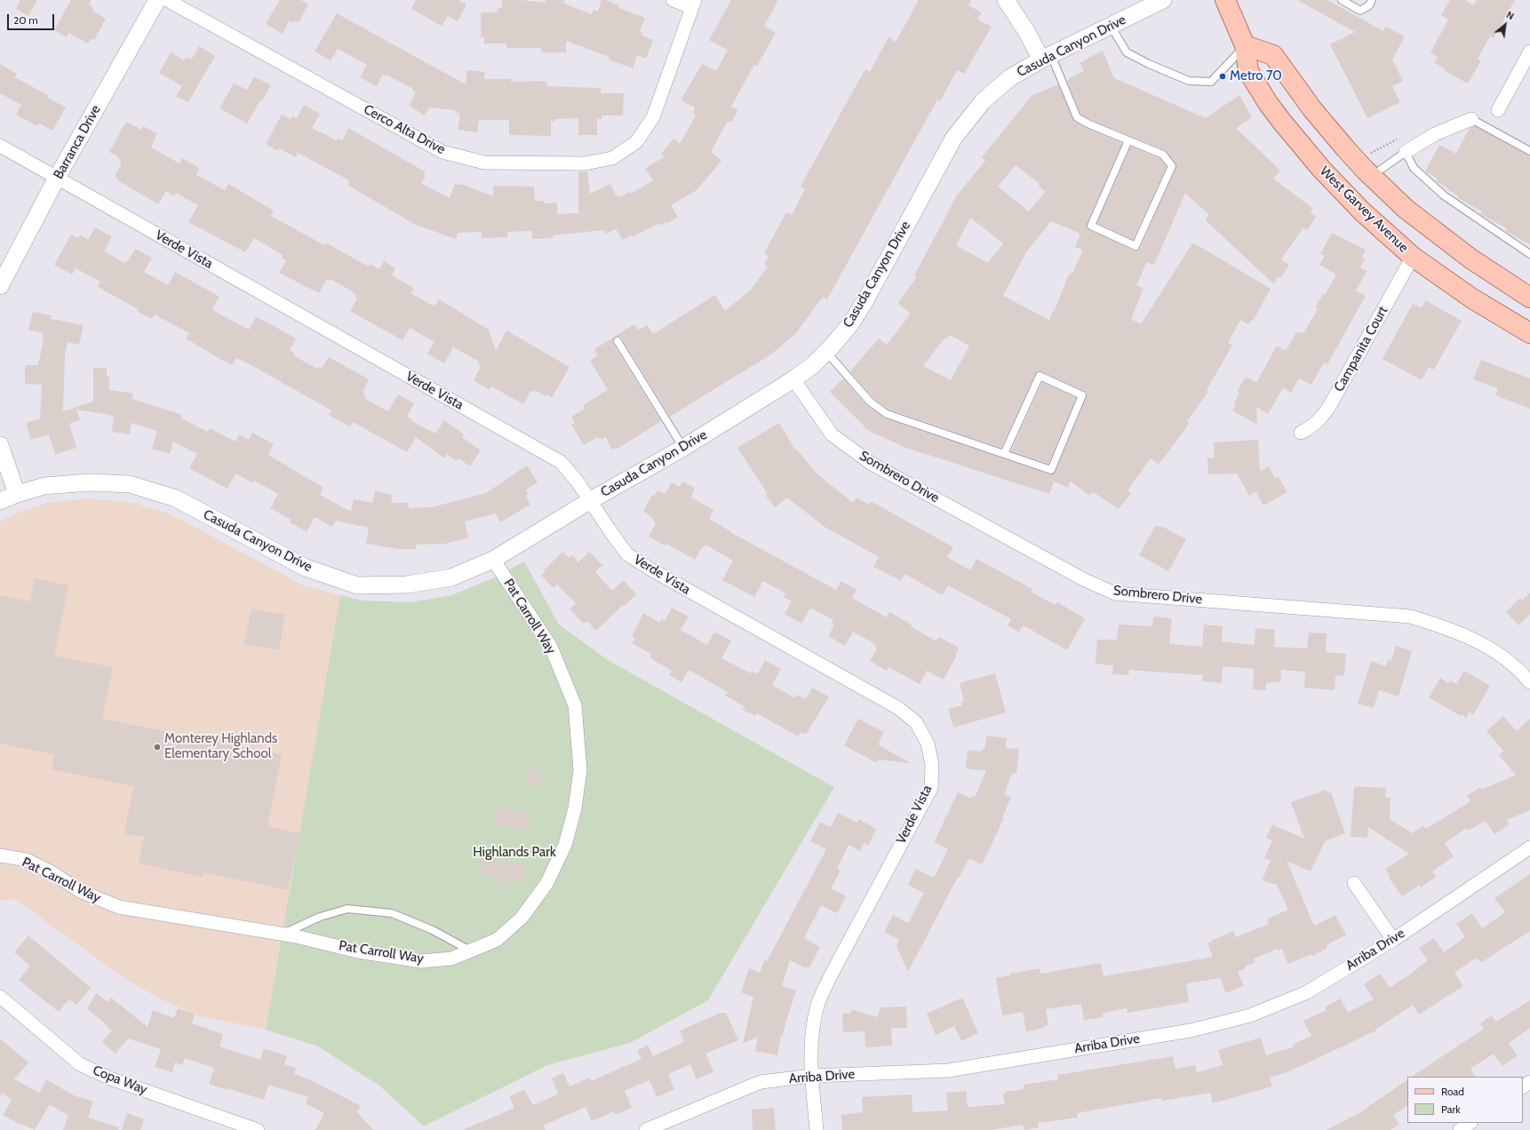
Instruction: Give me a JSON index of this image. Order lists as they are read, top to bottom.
{
  "streets": {
    "main road": ["West Garvey Avenue"],
    "street": [
      "Casuda Canyon Drive",
      "Cerco Alta Drive",
      "Barranca Drive",
      "Verde Vista",
      "Campanita Court",
      "Sombrero Drive",
      "Pat Carroll Way",
      "Arriba Drive",
      "Copa Way"
    ]
  },
  "crossings": [
    ["Casuda Canyon Drive", "Verde Vista"],
    ["Casuda Canyon Drive", "Sombrero Drive"],
    ["Casuda Canyon Drive", "Pat Carroll Way"],
    ["Barranca Drive", "Verde Vista"],
    ["West Garvey Avenue", "Campanita Court"],
    ["Verde Vista", "Arriba Drive"]
  ],
  "parks": ["Highlands Park"],
  "places": ["Metro 70", "Monterey Highlands Elementary School"],
  "legend": ["Road", "Park"],
  "scale_bar": "20 m",
  "north": "top right"
}
